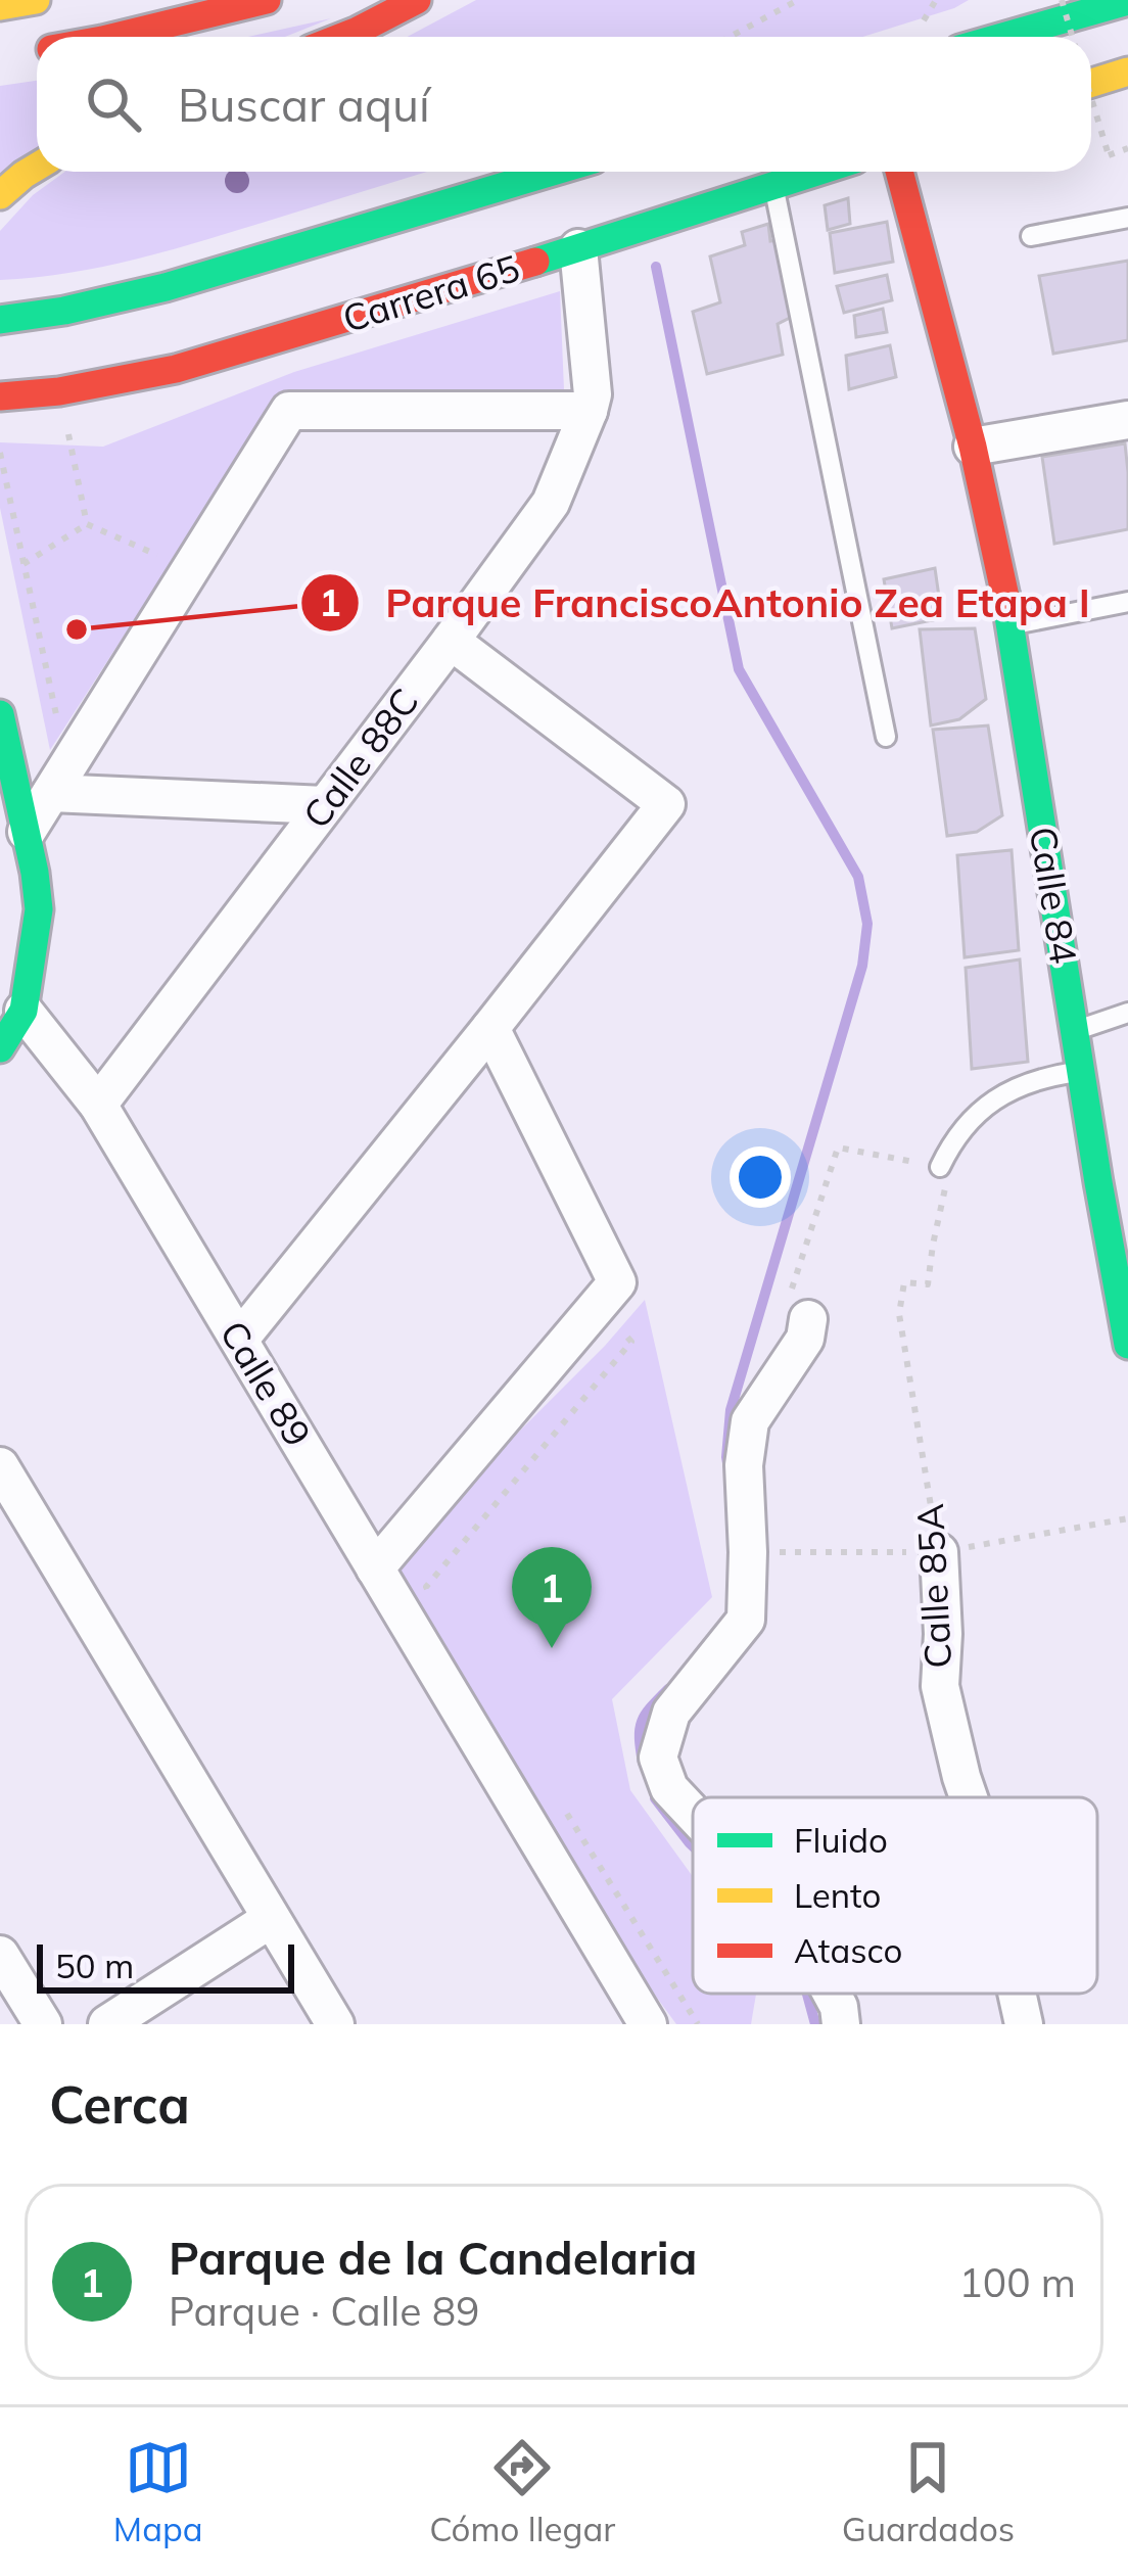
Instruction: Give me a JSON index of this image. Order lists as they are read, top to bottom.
{
  "streets": {
    "main road": ["Carrera 65", "Calle 84"],
    "street": ["Calle 88C", "Calle 89", "Calle 85A"]
  },
  "crossings": [
    ["Carrera 65", "Calle 88C"],
    ["Calle 88C", "Calle 89"]
  ],
  "places": ["Parque FranciscoAntonio Zea Etapa I"],
  "legend": ["Fluido", "Lento", "Atasco"],
  "scale_bar": "50 m",
  "page": {
    "search": "Buscar aquí",
    "pins": "1",
    "scale": "50 m",
    "heading": "Cerca",
    "list": [
      {
        "mark": "1",
        "name": "Parque de la Candelaria",
        "note": "Parque · Calle 89",
        "value": "100 m"
      }
    ],
    "nav": ["Mapa", "Cómo llegar", "Guardados"]
  }
}
